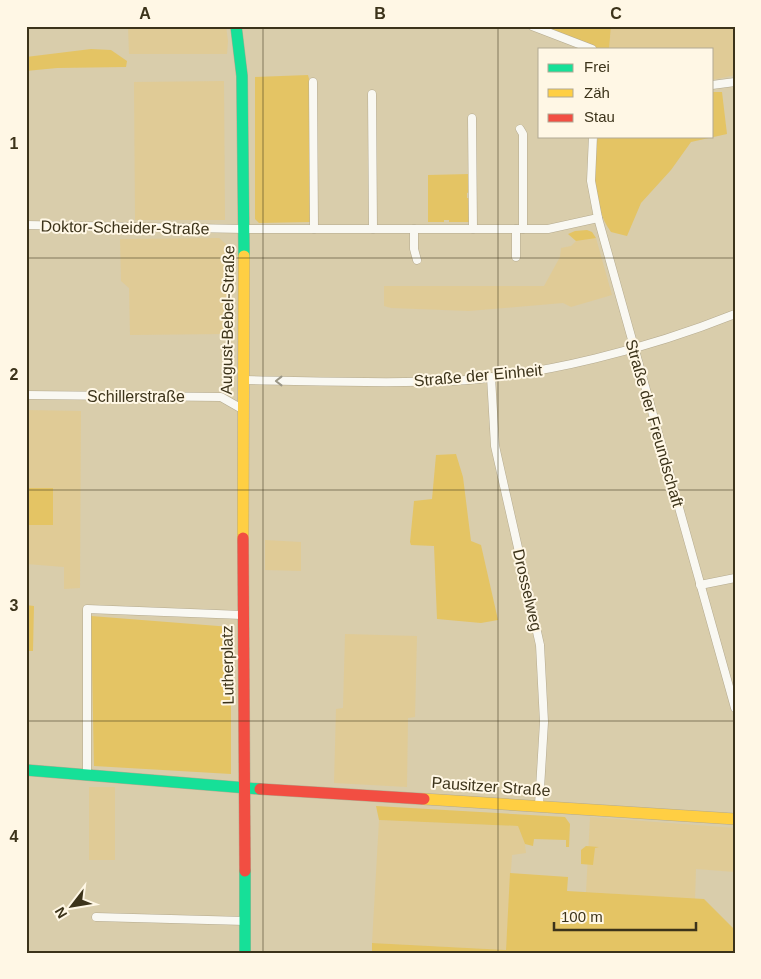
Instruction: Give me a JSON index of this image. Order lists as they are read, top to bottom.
{
  "streets": {
    "street": [
      "Doktor-Scheider-Straße",
      "August-Bebel-Straße",
      "Straße der Einheit",
      "Schillerstraße",
      "Straße der Freundschaft",
      "Drosselweg",
      "Lutherplatz",
      "Pausitzer Straße"
    ]
  },
  "crossings": [
    ["Doktor-Scheider-Straße", "August-Bebel-Straße"],
    ["Doktor-Scheider-Straße", "Straße der Freundschaft"],
    ["August-Bebel-Straße", "Straße der Einheit"],
    ["August-Bebel-Straße", "Schillerstraße"],
    ["August-Bebel-Straße", "Lutherplatz"],
    ["Straße der Einheit", "Straße der Freundschaft"],
    ["Straße der Einheit", "Drosselweg"],
    ["Drosselweg", "Pausitzer Straße"],
    ["Lutherplatz", "Pausitzer Straße"]
  ],
  "one_way": ["Straße der Einheit"],
  "legend": ["Frei", "Zäh", "Stau"],
  "scale_bar": "100 m",
  "north": "bottom left",
  "grid": {
    "columns": ["A", "B", "C"],
    "rows": [
      "1",
      "2",
      "3",
      "4"
    ]
  }
}
